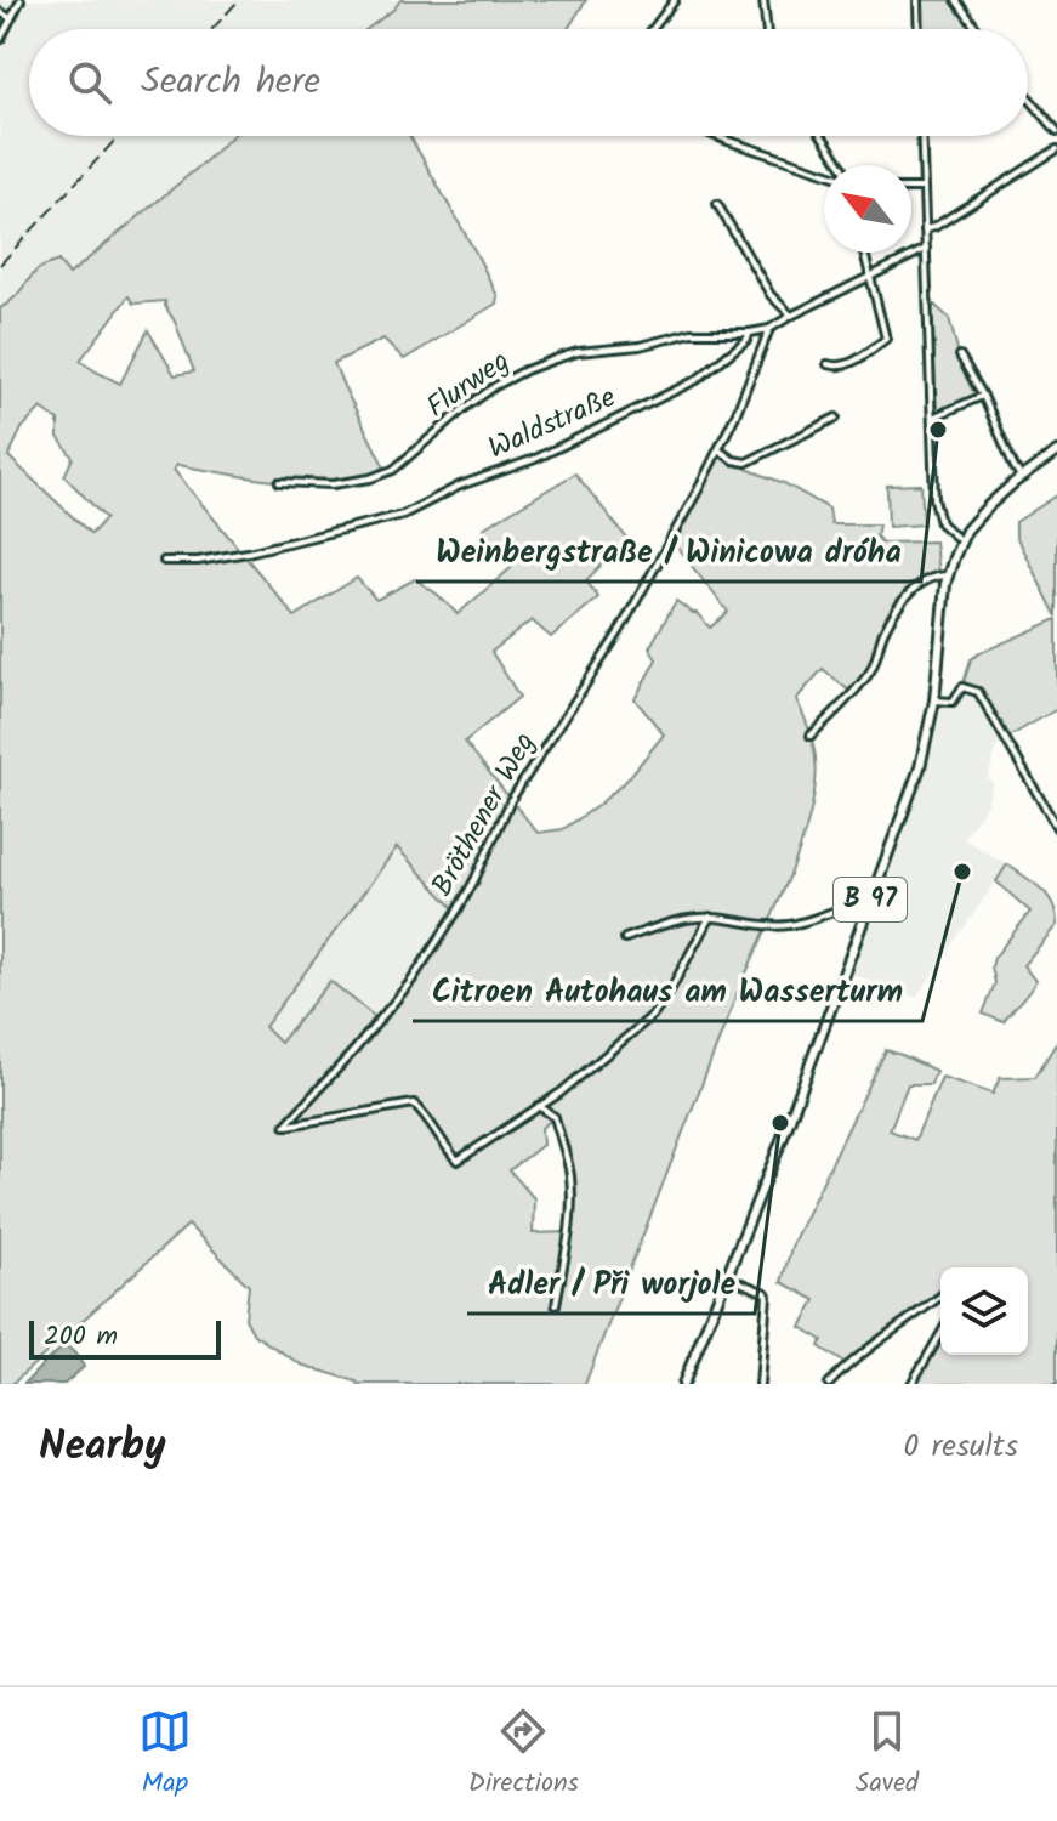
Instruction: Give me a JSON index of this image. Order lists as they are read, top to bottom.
{
  "streets": {
    "main road": ["B 97"],
    "street": ["Flurweg", "Waldstraße", "Bröthener Weg"]
  },
  "crossings": [
    ["Flurweg", "Waldstraße"]
  ],
  "places": ["Weinbergstraße / Winicowa dróha", "Citroen Autohaus am Wasserturm", "Adler / Při worjole"],
  "scale_bar": "200 m",
  "north": "top left",
  "page": {
    "search": "Search here",
    "scale": "200 m",
    "heading": ["Nearby", "0 results"],
    "nav": ["Map", "Directions", "Saved"]
  }
}
